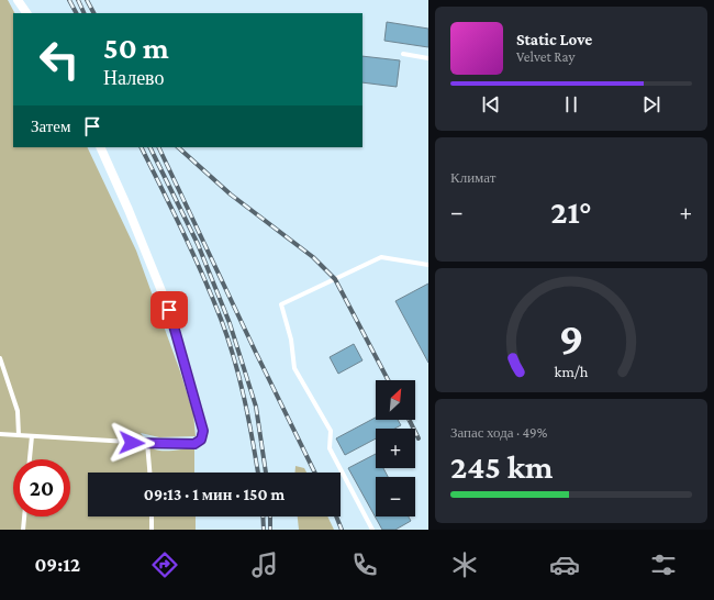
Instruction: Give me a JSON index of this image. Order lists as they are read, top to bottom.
{
  "north": "top right",
  "page": {
    "turn": ["50 m", "Налево"],
    "song": ["Static Love", "Velvet Ray"],
    "then": "Затем",
    "tile": [
      "Климат",
      ["Запас хода · 49%", "245 km"]
    ],
    "heat": ["−", "21°", "+"],
    "map_buttons": ["+", "−"],
    "limit": "20",
    "trip": "09:13 · 1 мин · 150 m",
    "tabs": "09:12",
    "gauge": ["9", "km/h"]
  }
}
